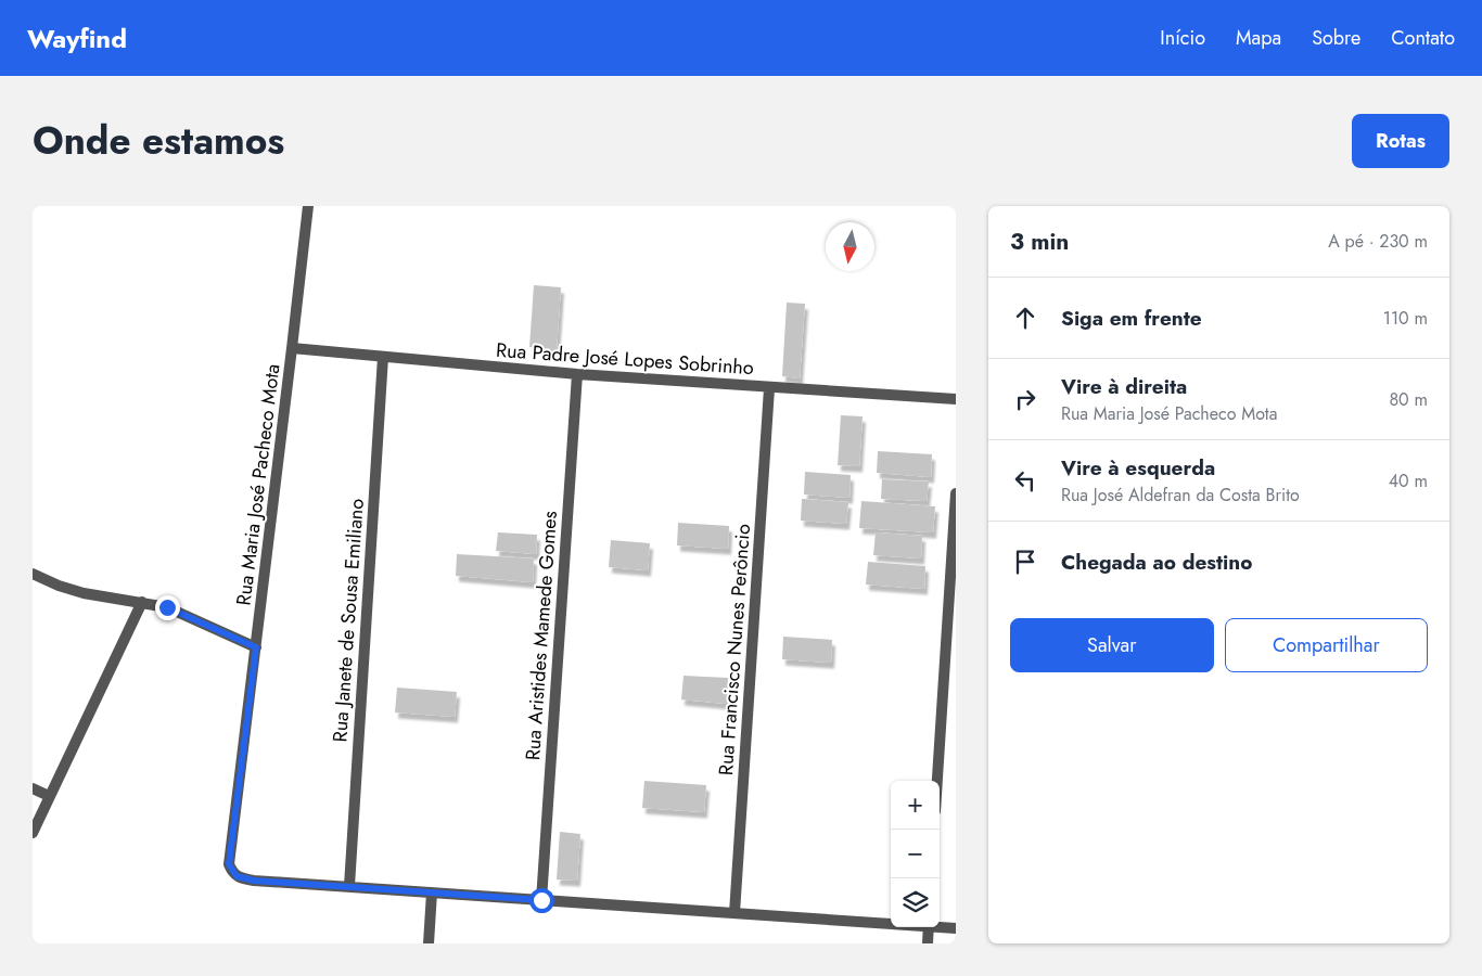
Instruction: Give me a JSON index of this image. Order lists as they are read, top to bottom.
{
  "streets": {
    "street": [
      "Rua Padre José Lopes Sobrinho",
      "Rua Maria José Pacheco Mota",
      "Rua Janete de Sousa Emiliano",
      "Rua Aristides Mamede Gomes",
      "Rua Francisco Nunes Perôncio"
    ]
  },
  "crossings": [
    ["Rua Padre José Lopes Sobrinho", "Rua Maria José Pacheco Mota"],
    ["Rua Padre José Lopes Sobrinho", "Rua Janete de Sousa Emiliano"],
    ["Rua Padre José Lopes Sobrinho", "Rua Aristides Mamede Gomes"],
    ["Rua Padre José Lopes Sobrinho", "Rua Francisco Nunes Perôncio"],
    ["Rua Maria José Pacheco Mota", "Rua Janete de Sousa Emiliano"]
  ],
  "north": "bottom",
  "page": {
    "header": "Wayfind",
    "nav": [
      "Início",
      "Mapa",
      "Sobre",
      "Contato"
    ],
    "title": "Onde estamos",
    "buttons": [
      "Rotas",
      ["Salvar", "Compartilhar"]
    ],
    "heading": ["3 min", "A pé · 230 m"],
    "list": [
      ["Siga em frente", "110 m"],
      ["Vire à direita", "Rua Maria José Pacheco Mota", "80 m"],
      ["Vire à esquerda", "Rua José Aldefran da Costa Brito", "40 m"],
      "Chegada ao destino"
    ],
    "map_buttons": ["+", "−"]
  }
}
